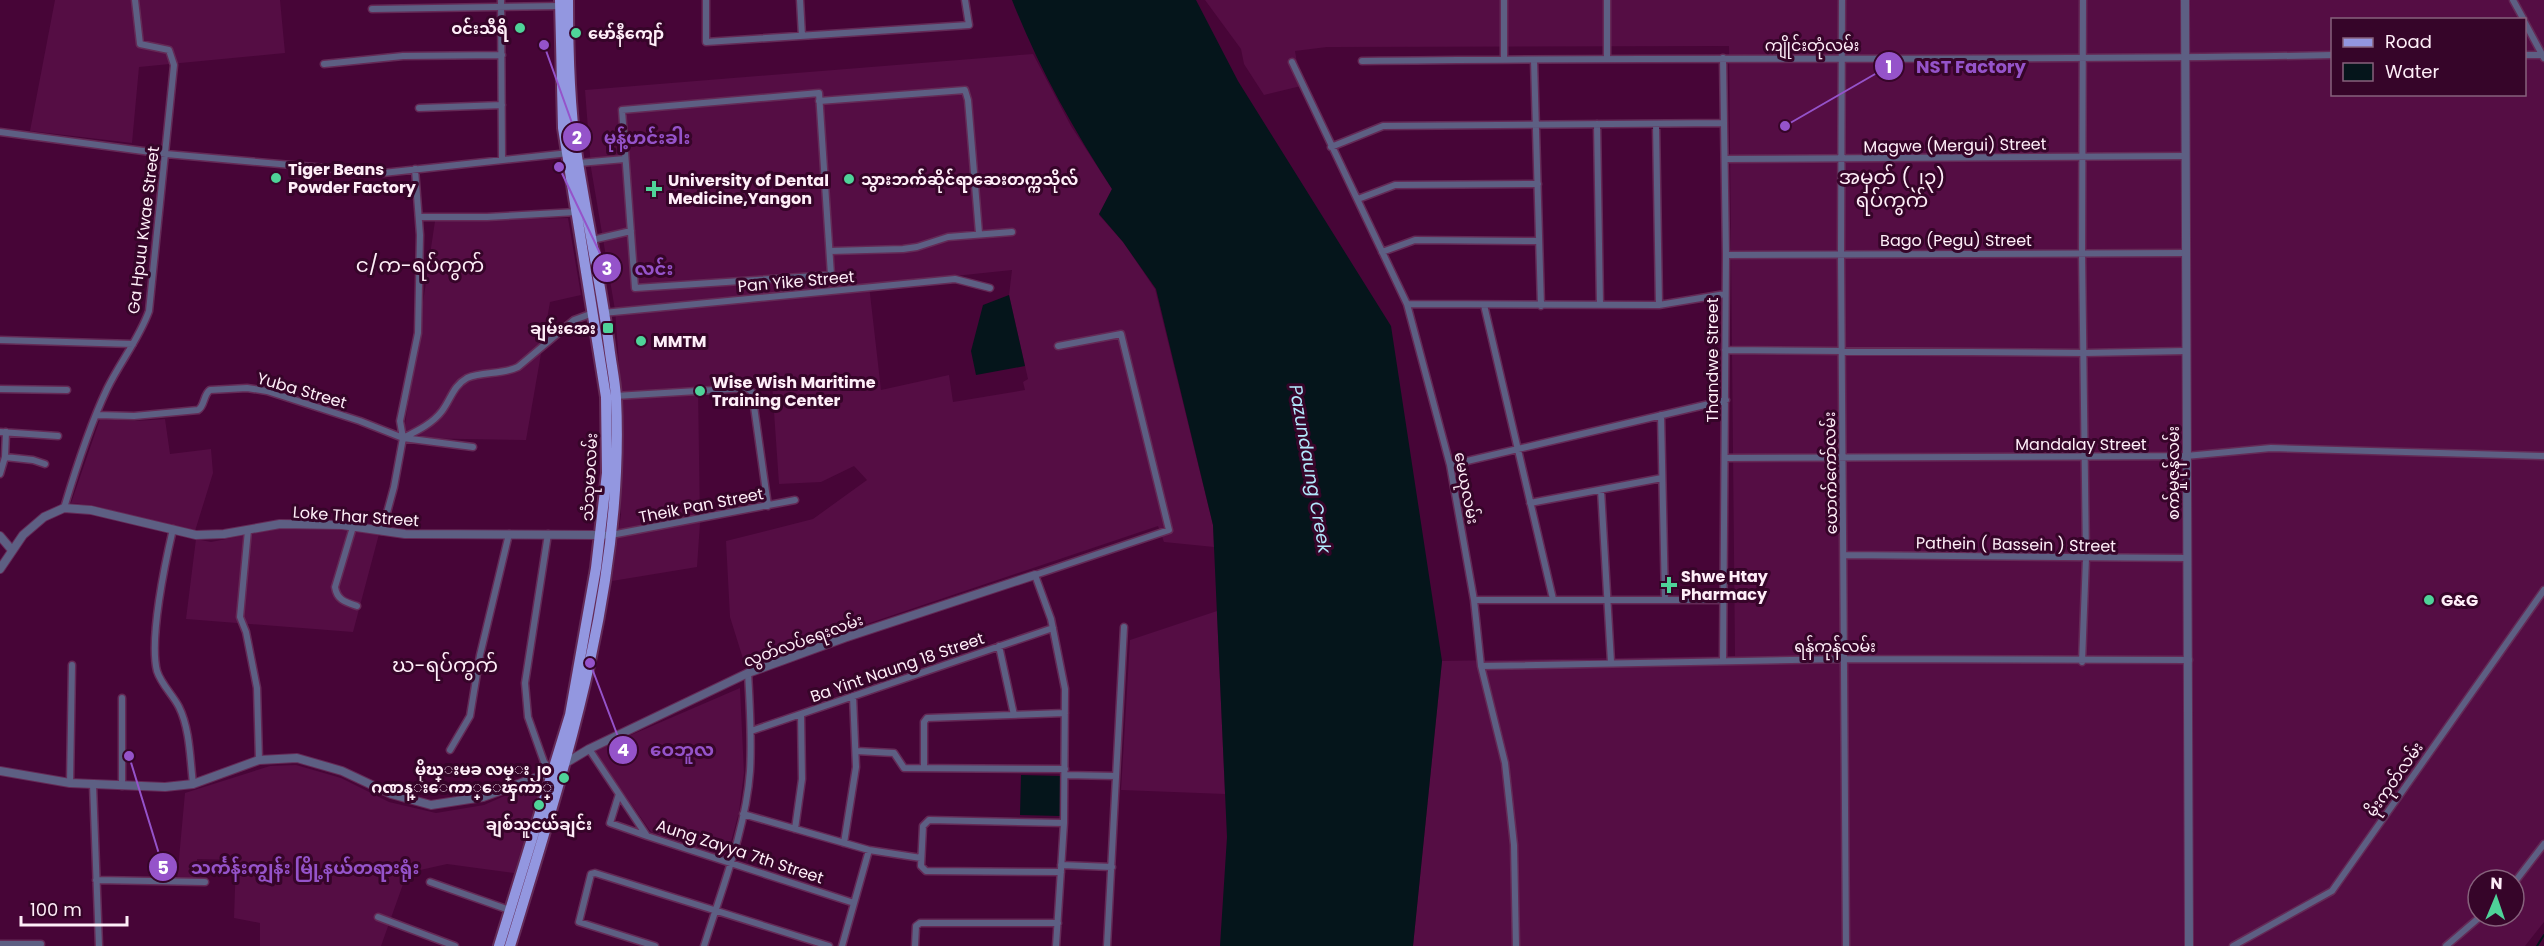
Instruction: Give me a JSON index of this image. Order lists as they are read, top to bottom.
{
  "streets": {
    "main road": ["သံသုမာလမ်း"],
    "street": [
      "ကျိုင်းတုံလမ်း",
      "Magwe (Mergui) Street",
      "Ga Hpuu Kwae Street",
      "Bago (Pegu) Street",
      "Pan Yike Street",
      "Thandwe Street",
      "Yuba Street",
      "Mandalay Street",
      "ယောက်ကော်လမ်း",
      "စက်မှုဇုန်လမ်း",
      "မေယုလမ်း",
      "Theik Pan Street",
      "Loke Thar Street",
      "Pathein ( Bassein ) Street",
      "လွတ်လပ်ရေးလမ်း",
      "ရန်ကုန်လမ်း",
      "Ba Yint Naung 18 Street",
      "မိုးကုတ်လမ်း",
      "Aung Zayya 7th Street"
    ]
  },
  "crossings": [
    ["ကျိုင်းတုံလမ်း", "Thandwe Street"],
    ["ကျိုင်းတုံလမ်း", "ယောက်ကော်လမ်း"],
    ["ကျိုင်းတုံလမ်း", "စက်မှုဇုန်လမ်း"],
    ["Magwe (Mergui) Street", "Thandwe Street"],
    ["Magwe (Mergui) Street", "ယောက်ကော်လမ်း"],
    ["Magwe (Mergui) Street", "စက်မှုဇုန်လမ်း"],
    ["Ga Hpuu Kwae Street", "Yuba Street"],
    ["Ga Hpuu Kwae Street", "Loke Thar Street"],
    ["Bago (Pegu) Street", "Thandwe Street"],
    ["Bago (Pegu) Street", "ယောက်ကော်လမ်း"],
    ["Bago (Pegu) Street", "စက်မှုဇုန်လမ်း"],
    ["Pan Yike Street", "Yuba Street"],
    ["Pan Yike Street", "သံသုမာလမ်း"],
    ["Thandwe Street", "Mandalay Street"],
    ["Thandwe Street", "ရန်ကုန်လမ်း"],
    ["Mandalay Street", "ယောက်ကော်လမ်း"],
    ["Mandalay Street", "စက်မှုဇုန်လမ်း"],
    ["ယောက်ကော်လမ်း", "Pathein ( Bassein ) Street"],
    ["ယောက်ကော်လမ်း", "ရန်ကုန်လမ်း"],
    ["စက်မှုဇုန်လမ်း", "Pathein ( Bassein ) Street"],
    ["စက်မှုဇုန်လမ်း", "ရန်ကုန်လမ်း"],
    ["သံသုမာလမ်း", "Theik Pan Street"],
    ["သံသုမာလမ်း", "Loke Thar Street"],
    ["သံသုမာလမ်း", "လွတ်လပ်ရေးလမ်း"],
    ["မေယုလမ်း", "ရန်ကုန်လမ်း"],
    ["Theik Pan Street", "Loke Thar Street"],
    ["လွတ်လပ်ရေးလမ်း", "Aung Zayya 7th Street"]
  ],
  "districts": ["အမှတ် (၂၃) ရပ်ကွက်", "င/က-ရပ်ကွက်", "ဃ-ရပ်ကွက်"],
  "water": ["Pazundaung Creek"],
  "places": {
    "other": [
      "ဝင်းသီရိ",
      "မော်နီကျော်",
      "မုန့်ဟင်းခါး",
      "NST Factory",
      "လင်း",
      "Tiger Beans Powder Factory",
      "သွားဘက်‌ဆိုင်ရာဆေးတက္ကသိုလ်",
      "MMTM",
      "Wise Wish Maritime Training Center",
      "G&G",
      "ဝေဘူလ",
      "သင်္ကန်းကျွန်း မြို့နယ်တရားရုံး",
      "မိုဃ္းမခ လမ္း၂၀ ဂဏန္းေကာ္ေၾကာ္",
      "ချစ်သူငယ်ချင်း"
    ],
    "health": ["University of Dental Medicine,Yangon", "Shwe Htay Pharmacy"],
    "transit": ["ချမ်းအေး"]
  },
  "legend": ["Road", "Water"],
  "scale_bar": "100 m",
  "north": "top"
}
